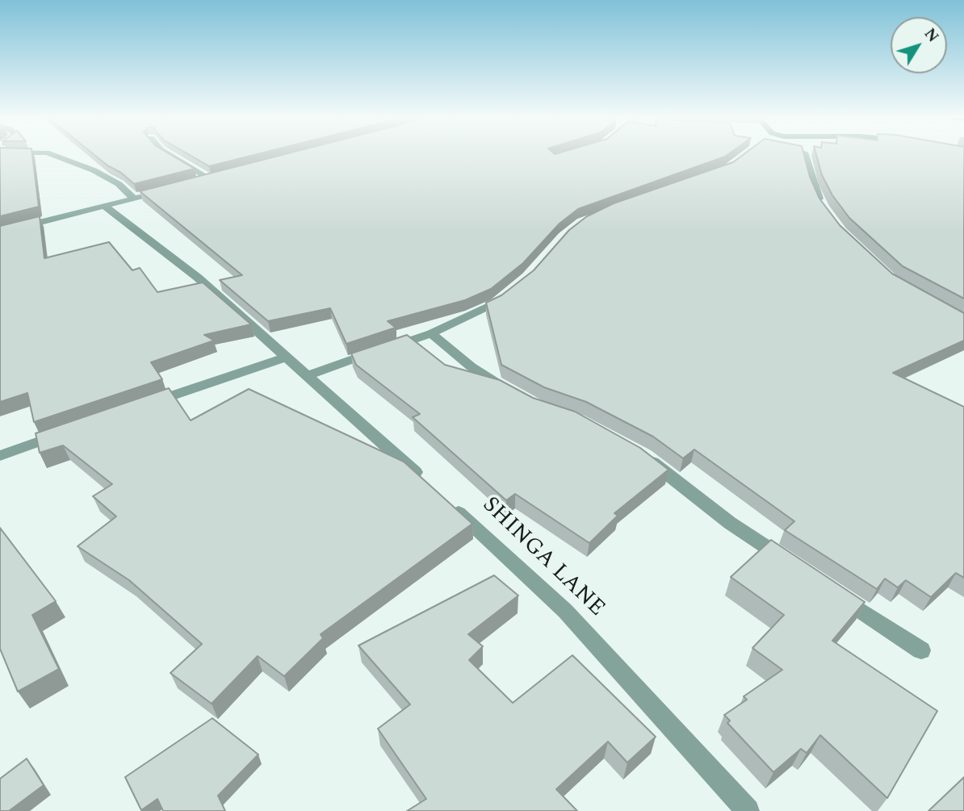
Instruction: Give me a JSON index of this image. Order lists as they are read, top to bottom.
{
  "streets": {
    "street": ["SHINGA LANE"]
  },
  "north": "top right"
}
